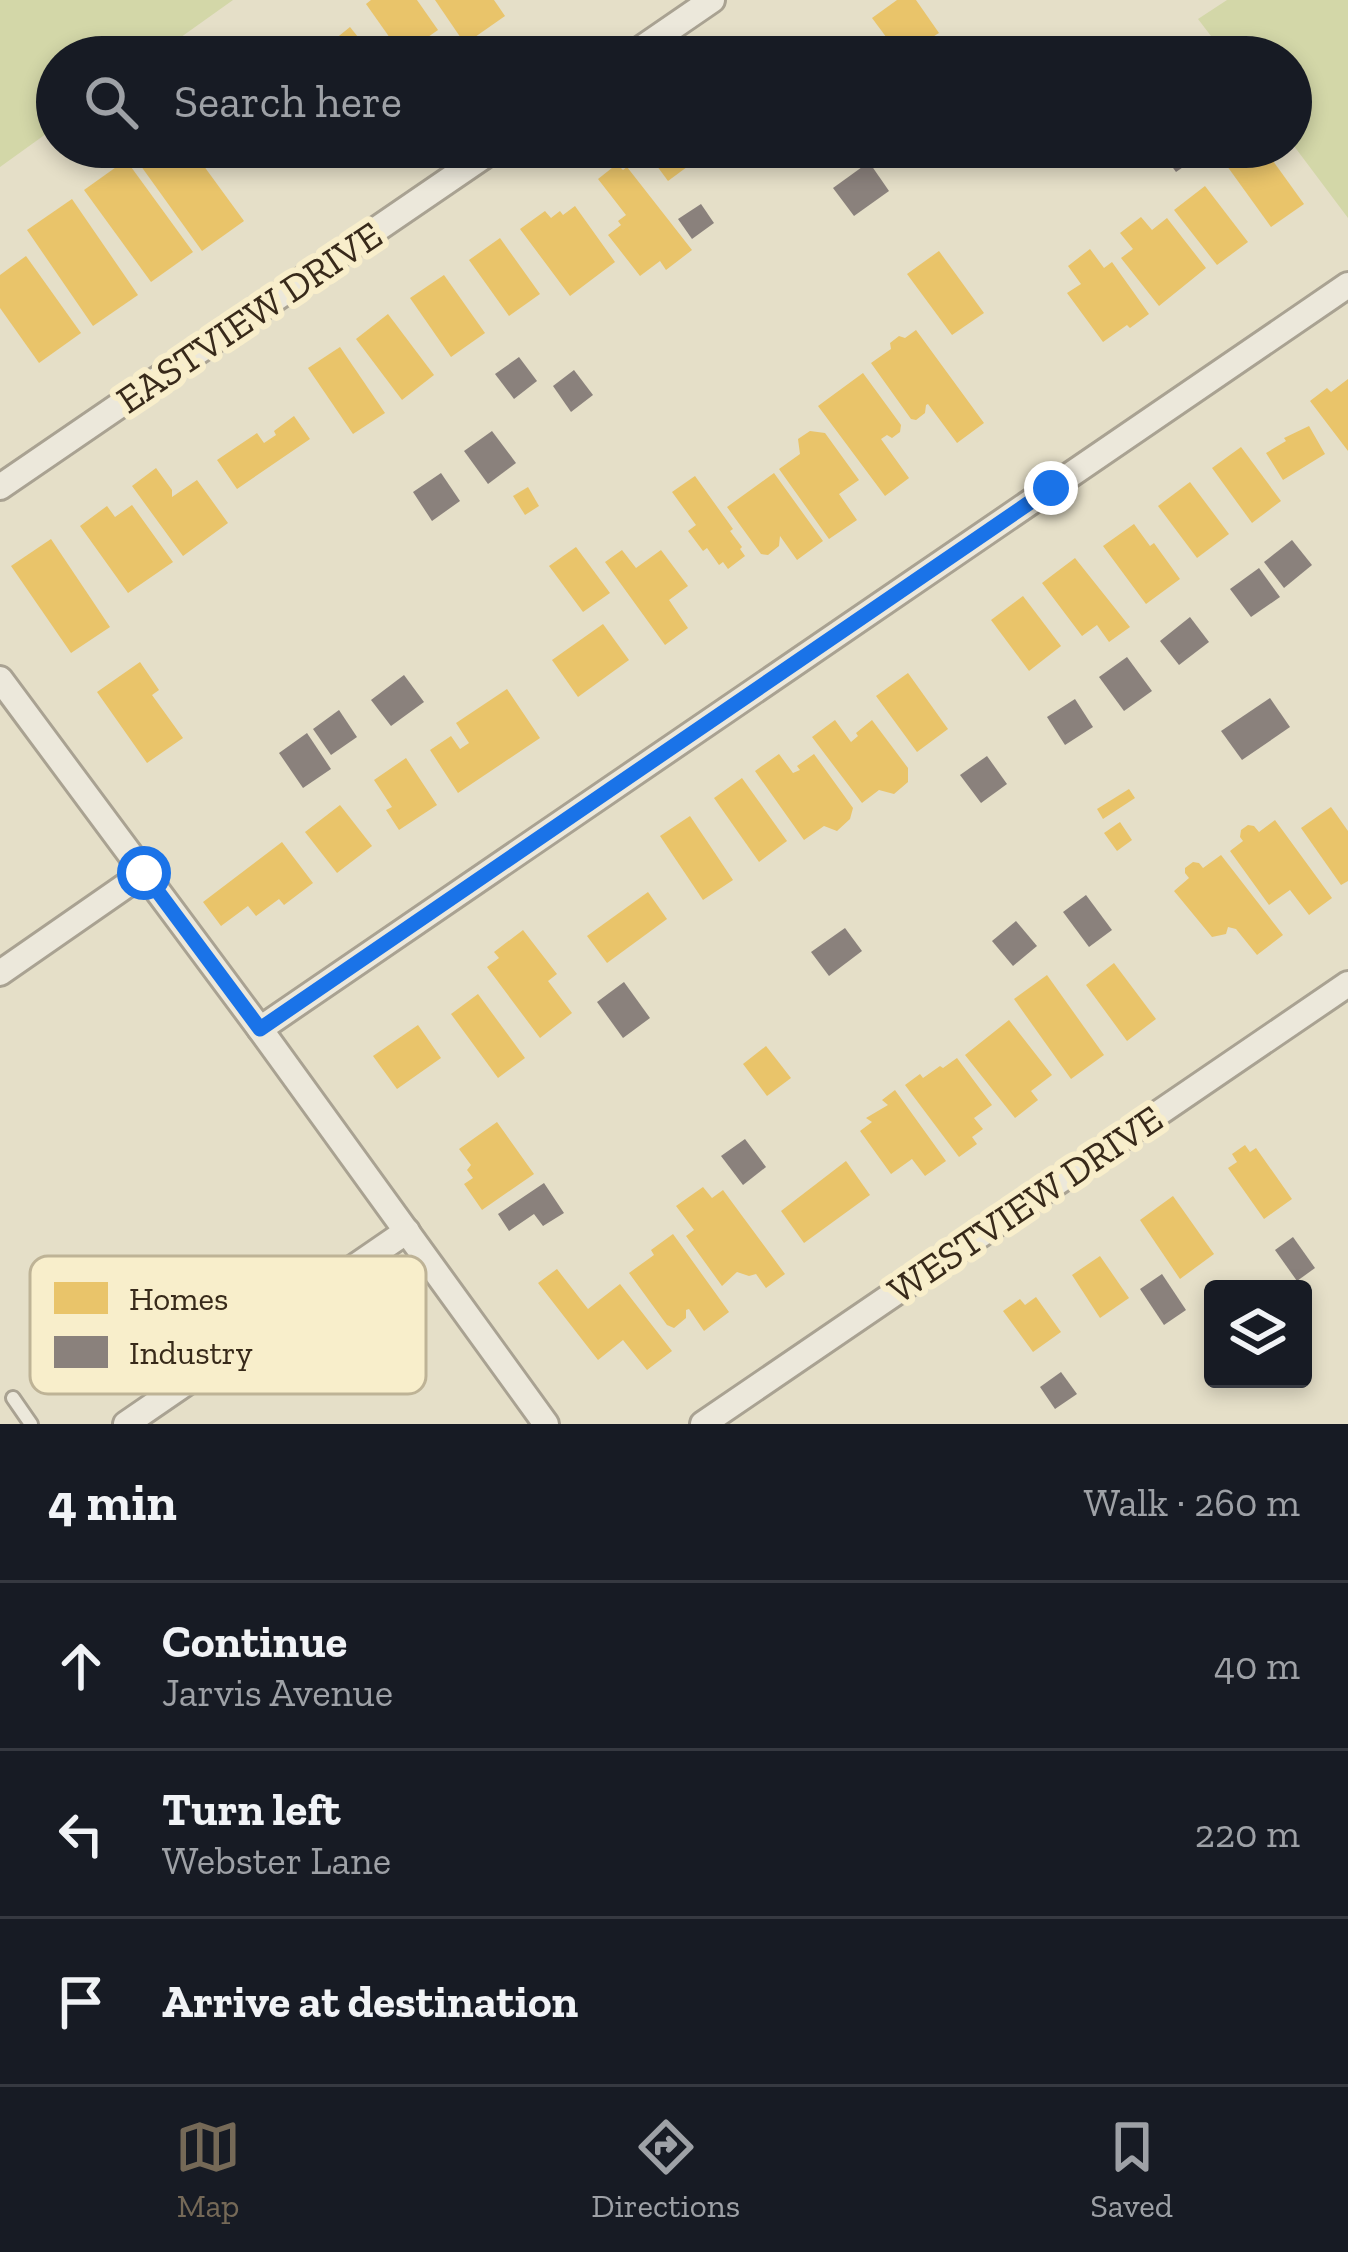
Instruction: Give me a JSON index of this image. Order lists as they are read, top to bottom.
{
  "streets": {
    "street": ["EASTVIEW DRIVE", "WESTVIEW DRIVE"]
  },
  "legend": ["Homes", "Industry"],
  "page": {
    "search": "Search here",
    "heading": ["4 min", "Walk · 260 m"],
    "list": [
      ["Continue", "Jarvis Avenue", "40 m"],
      ["Turn left", "Webster Lane", "220 m"],
      "Arrive at destination"
    ],
    "nav": ["Map", "Directions", "Saved"]
  }
}
